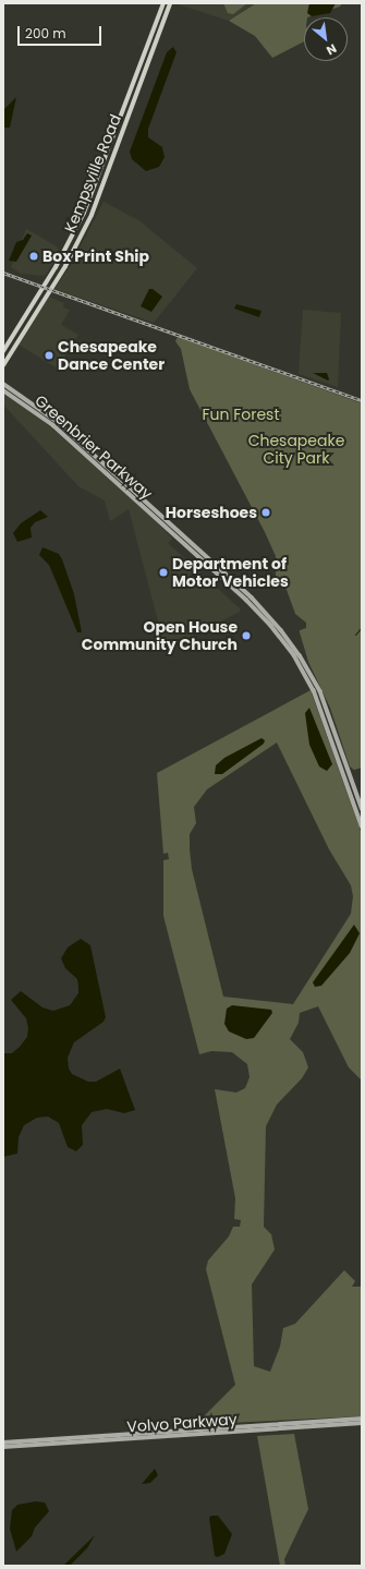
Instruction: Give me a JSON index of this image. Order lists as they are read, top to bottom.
{
  "streets": {
    "main road": ["Kempsville Road", "Greenbrier Parkway", "Volvo Parkway"]
  },
  "parks": ["Fun Forest", "Chesapeake City Park"],
  "places": [
    "Box Print Ship",
    "Chesapeake Dance Center",
    "Horseshoes",
    "Department of Motor Vehicles",
    "Open House Community Church"
  ],
  "scale_bar": "200 m",
  "north": "bottom right"
}
